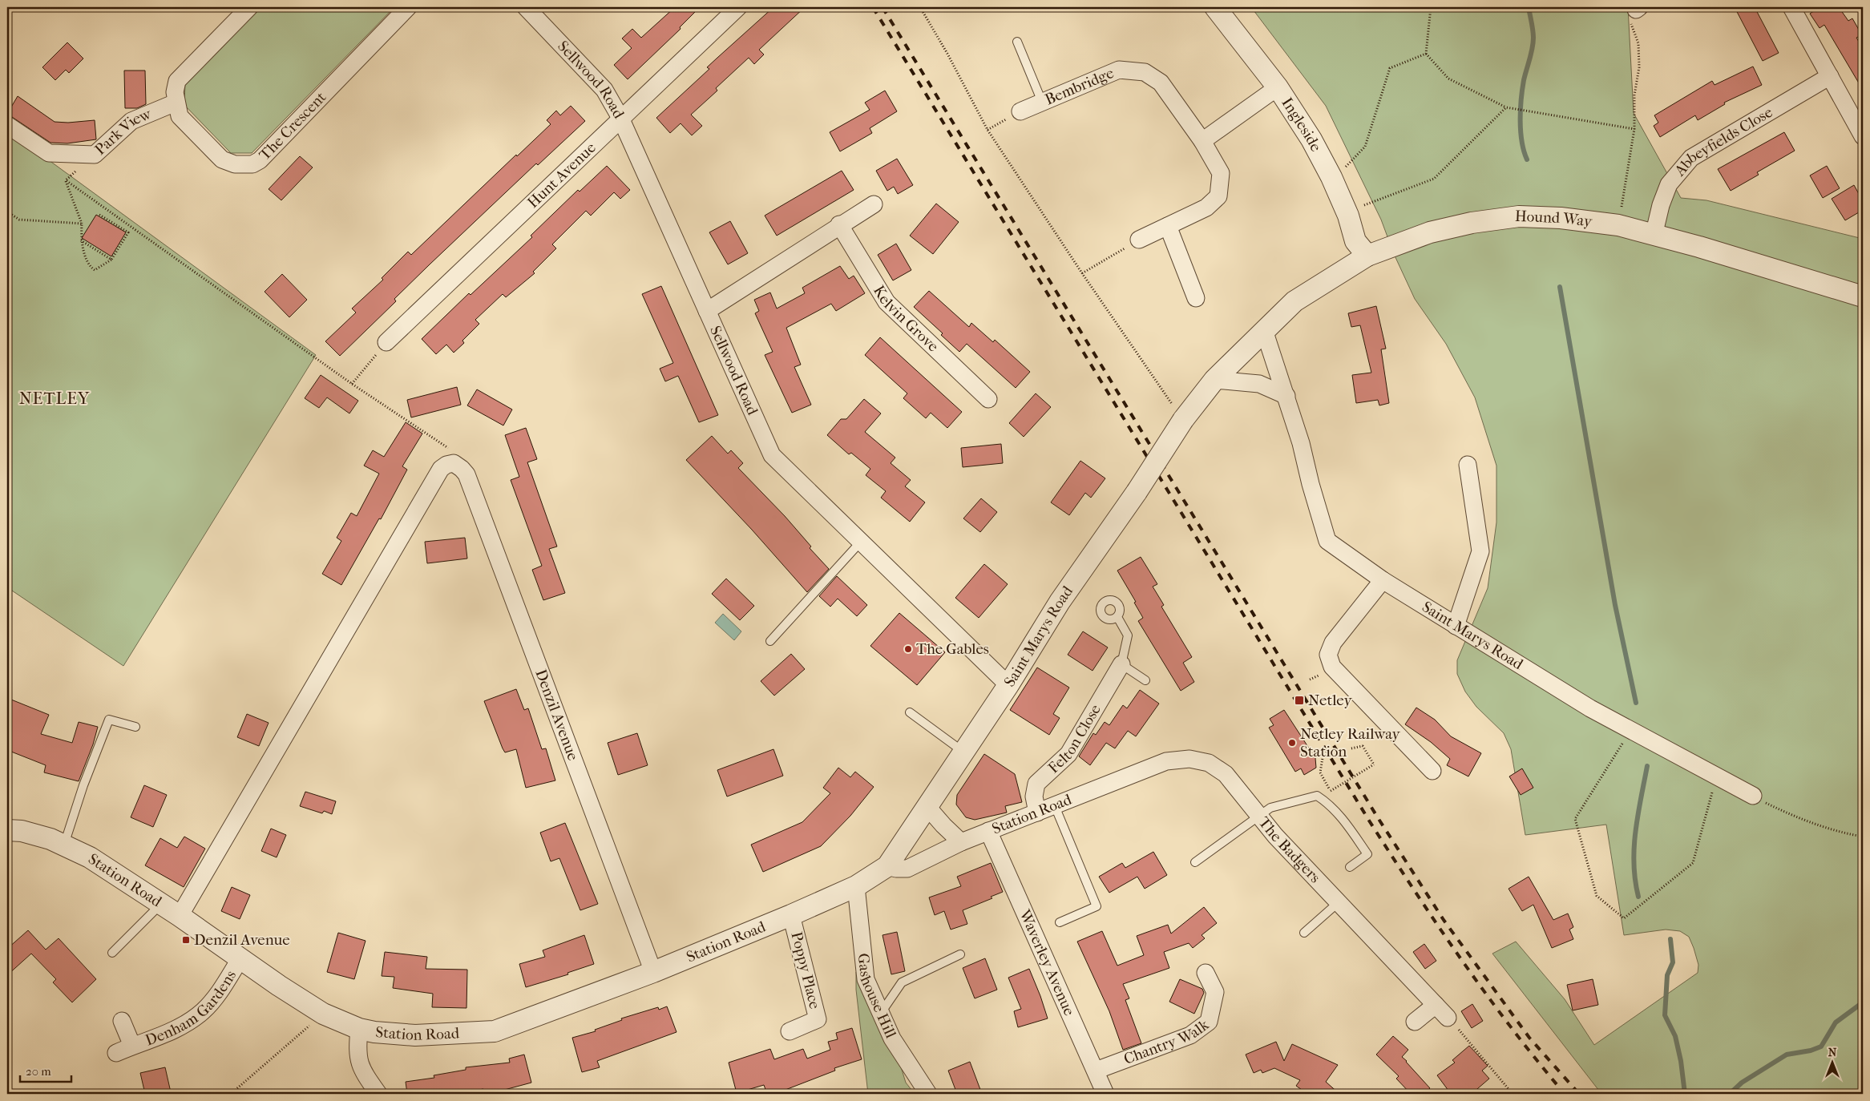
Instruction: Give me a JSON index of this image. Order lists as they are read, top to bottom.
{
  "streets": {
    "street": [
      "Sellwood Road",
      "Bembridge",
      "The Crescent",
      "Ingleside",
      "Park View",
      "Abbeyfields Close",
      "Hunt Avenue",
      "Hound Way",
      "Kelvin Grove",
      "Saint Marys Road",
      "Denzil Avenue",
      "Felton Close",
      "Station Road",
      "The Badgers",
      "Waverley Avenue",
      "Poppy Place",
      "Gashouse Hill",
      "Denham Gardens",
      "Chantry Walk"
    ]
  },
  "crossings": [
    ["Sellwood Road", "Hunt Avenue"],
    ["Sellwood Road", "Saint Marys Road"],
    ["The Crescent", "Park View"],
    ["Ingleside", "Hound Way"],
    ["Abbeyfields Close", "Hound Way"],
    ["Hound Way", "Saint Marys Road"],
    ["Saint Marys Road", "Station Road"],
    ["Saint Marys Road", "Gashouse Hill"],
    ["Denzil Avenue", "Station Road"],
    ["Felton Close", "Station Road"],
    ["Station Road", "The Badgers"],
    ["Station Road", "Waverley Avenue"],
    ["Station Road", "Poppy Place"],
    ["Station Road", "Gashouse Hill"],
    ["Station Road", "Denham Gardens"],
    ["Waverley Avenue", "Chantry Walk"]
  ],
  "districts": ["NETLEY"],
  "places": {
    "other": ["The Gables", "Netley Railway Station"],
    "transit": ["Netley", "Denzil Avenue"]
  },
  "scale_bar": "20 m",
  "north": "top"
}
